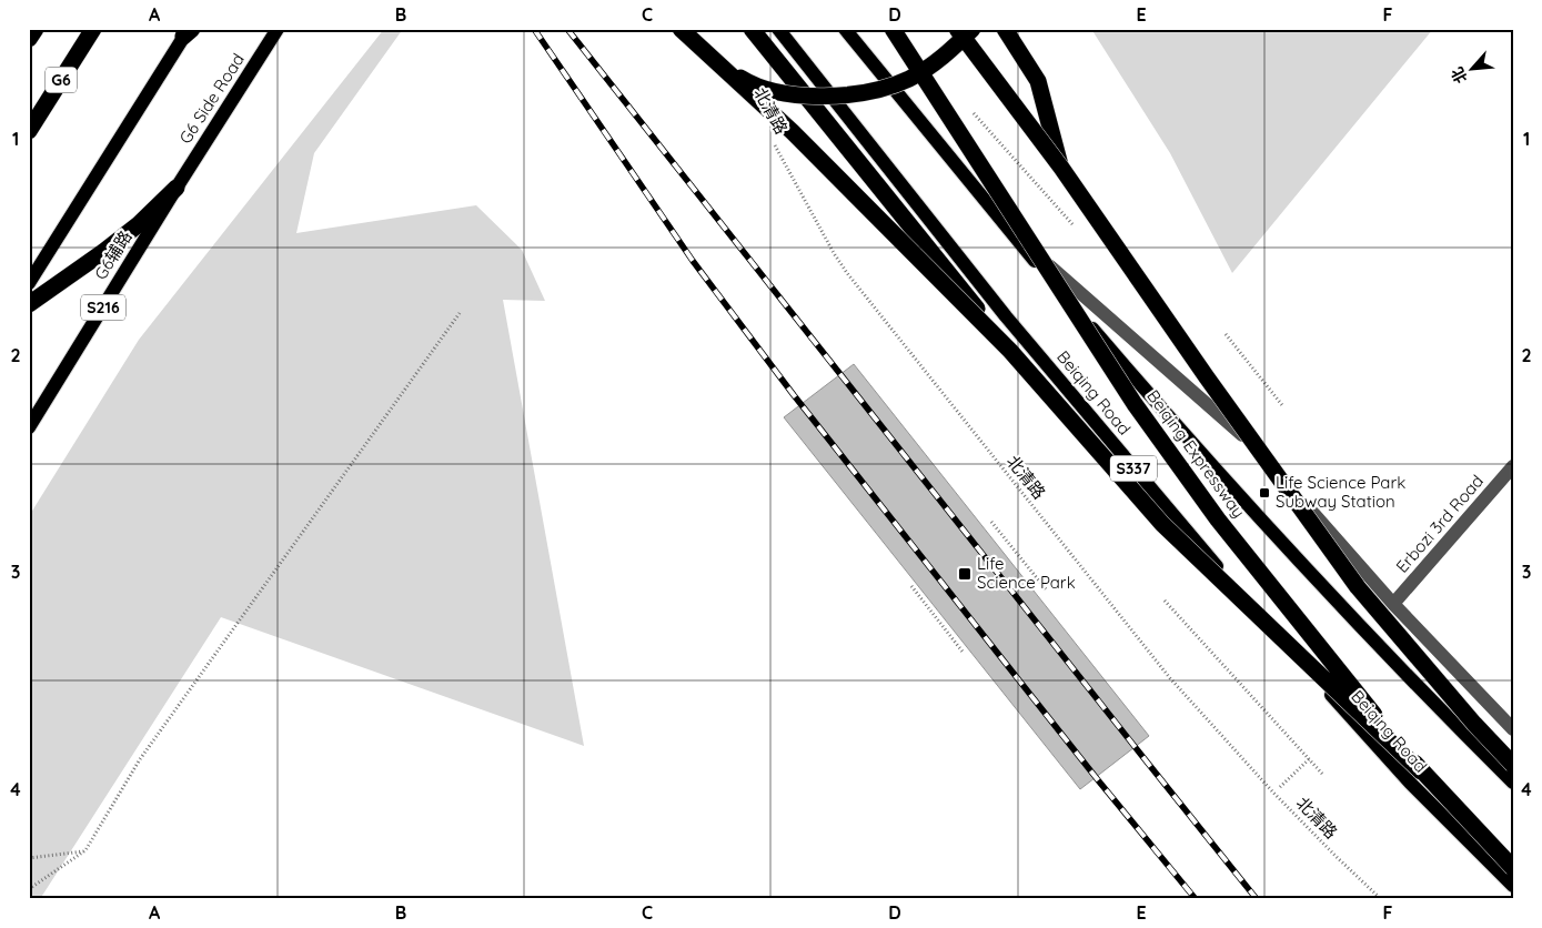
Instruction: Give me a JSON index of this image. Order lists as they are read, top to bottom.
{
  "streets": {
    "highway": ["G6", "Beiqing Expressway"],
    "main road": [
      "G6 Side Road",
      "G6辅路",
      "S216",
      "Beiqing Road",
      "S337"
    ],
    "street": ["Erbozi 3rd Road"],
    "path": ["北清路"]
  },
  "crossings": [
    ["G6 Side Road", "G6辅路"]
  ],
  "places": {
    "transit": ["Life Science Park Subway Station", "Life Science Park"]
  },
  "north": "bottom left",
  "grid": {
    "columns": [
      "A",
      "B",
      "C",
      "D",
      "E",
      "F"
    ],
    "rows": [
      "1",
      "2",
      "3",
      "4"
    ]
  }
}
